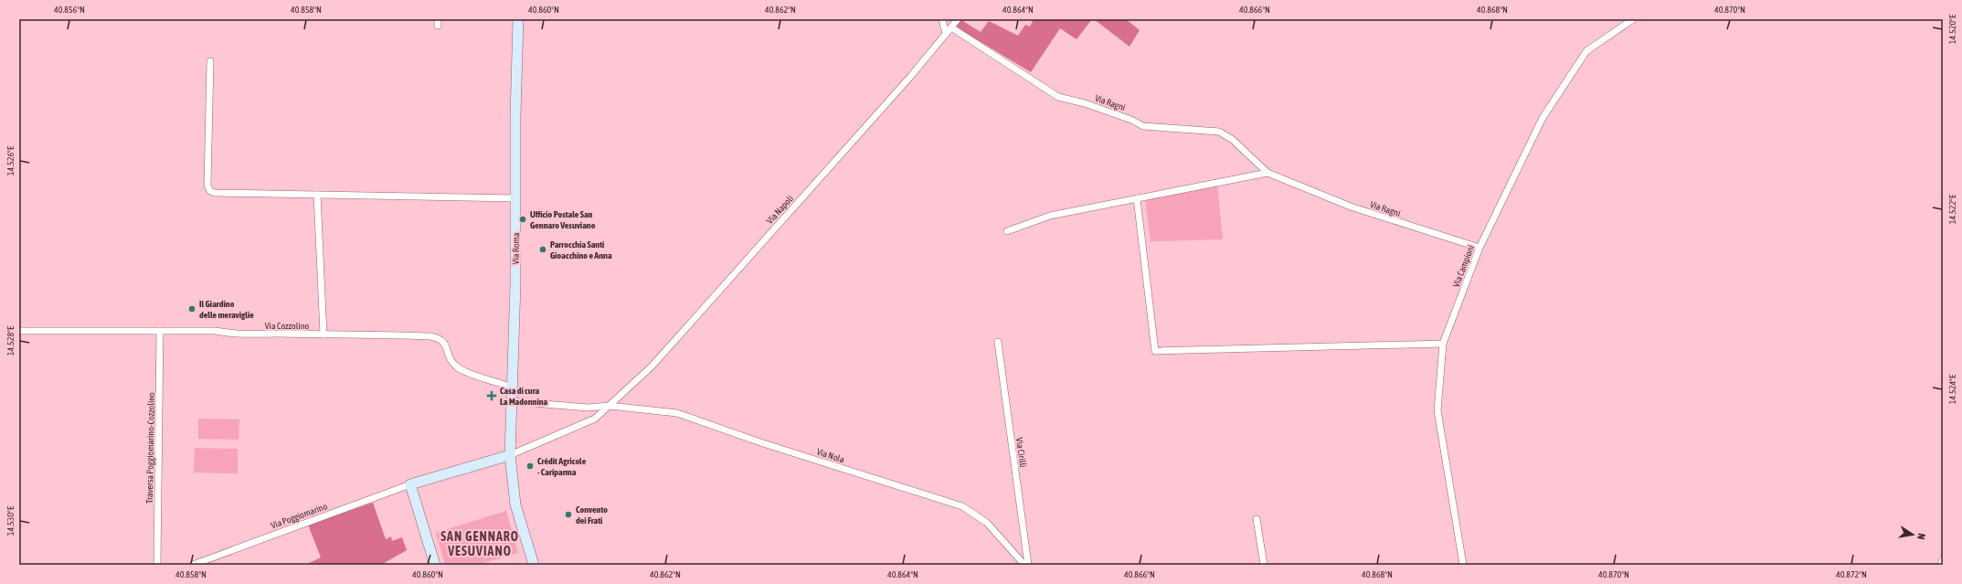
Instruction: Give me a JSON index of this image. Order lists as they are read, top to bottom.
{
  "streets": {
    "main road": ["Via Roma"],
    "street": [
      "Via Ragni",
      "Via Napoli",
      "Via Campioni",
      "Via Cozzolino",
      "Traversa Poggiomarino-Cozzolino",
      "Via Cirilli",
      "Via Nola",
      "Via Poggiomarino"
    ]
  },
  "crossings": [
    ["Via Ragni", "Via Napoli"],
    ["Via Ragni", "Via Campioni"],
    ["Via Napoli", "Via Roma"],
    ["Via Napoli", "Via Nola"],
    ["Via Roma", "Via Cozzolino"],
    ["Via Roma", "Via Nola"],
    ["Via Cozzolino", "Traversa Poggiomarino-Cozzolino"]
  ],
  "districts": ["SAN GENNARO VESUVIANO"],
  "places": {
    "other": [
      "Ufficio Postale San Gennaro Vesuviano",
      "Parrocchia Santi Gioacchino e Anna",
      "Il Giardino delle meraviglie",
      "Crédit Agricole - Cariparma",
      "Convento dei Frati"
    ],
    "health": ["Casa di cura La Madonnina"]
  },
  "north": "right",
  "coordinates": [
    "40.856°N",
    "40.858°N",
    "40.860°N",
    "40.862°N",
    "40.864°N",
    "40.866°N",
    "40.868°N",
    "40.870°N",
    "14.520°E",
    "14.526°E",
    "14.522°E",
    "14.528°E",
    "14.524°E",
    "14.530°E",
    "40.872°N"
  ]
}
